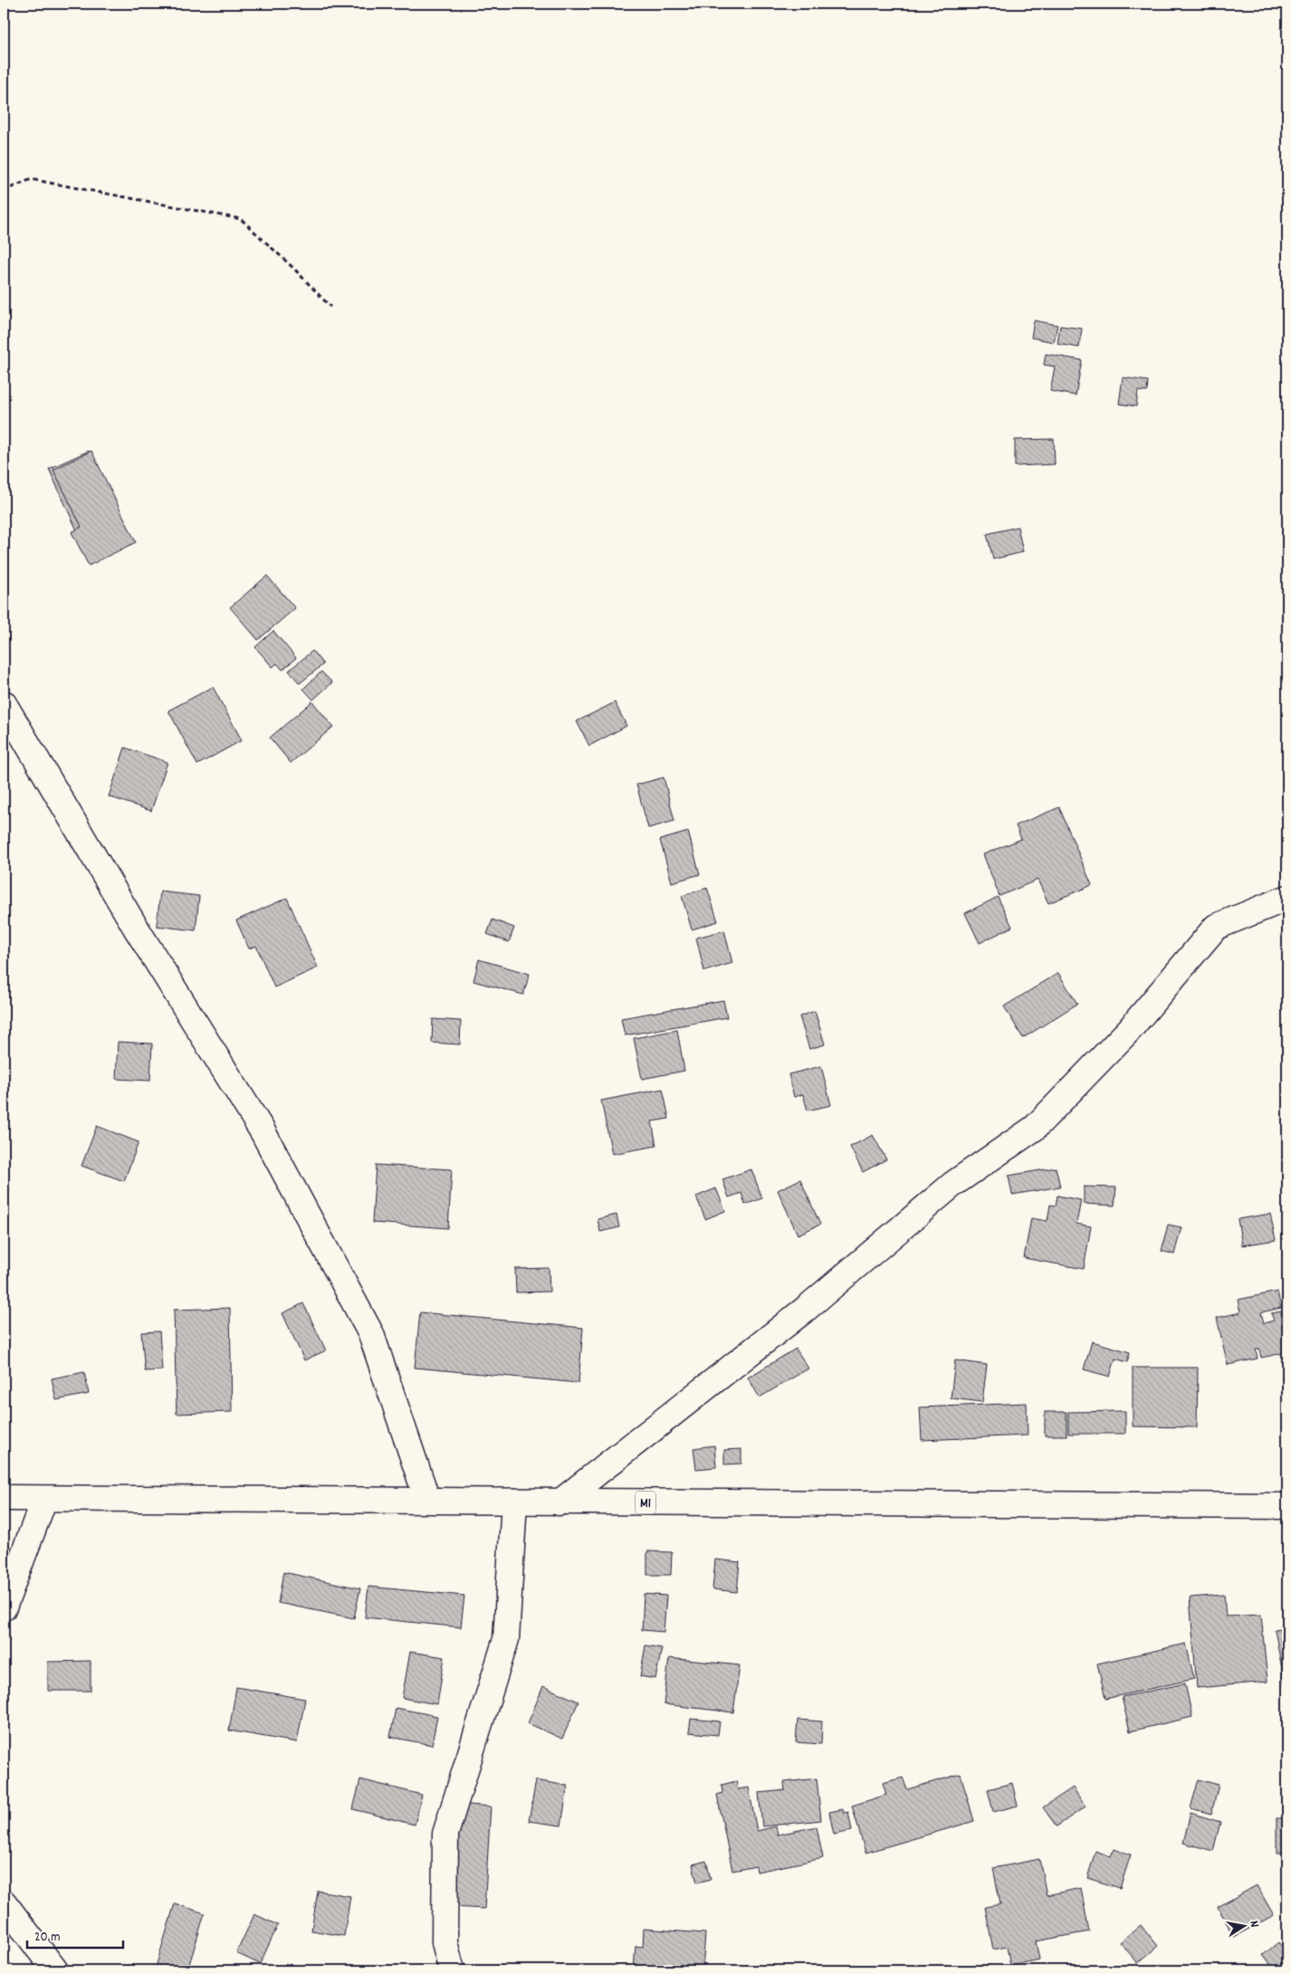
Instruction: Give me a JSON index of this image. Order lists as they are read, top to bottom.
{
  "streets": {
    "main road": ["M1"]
  },
  "scale_bar": "20 m",
  "north": "right"
}
